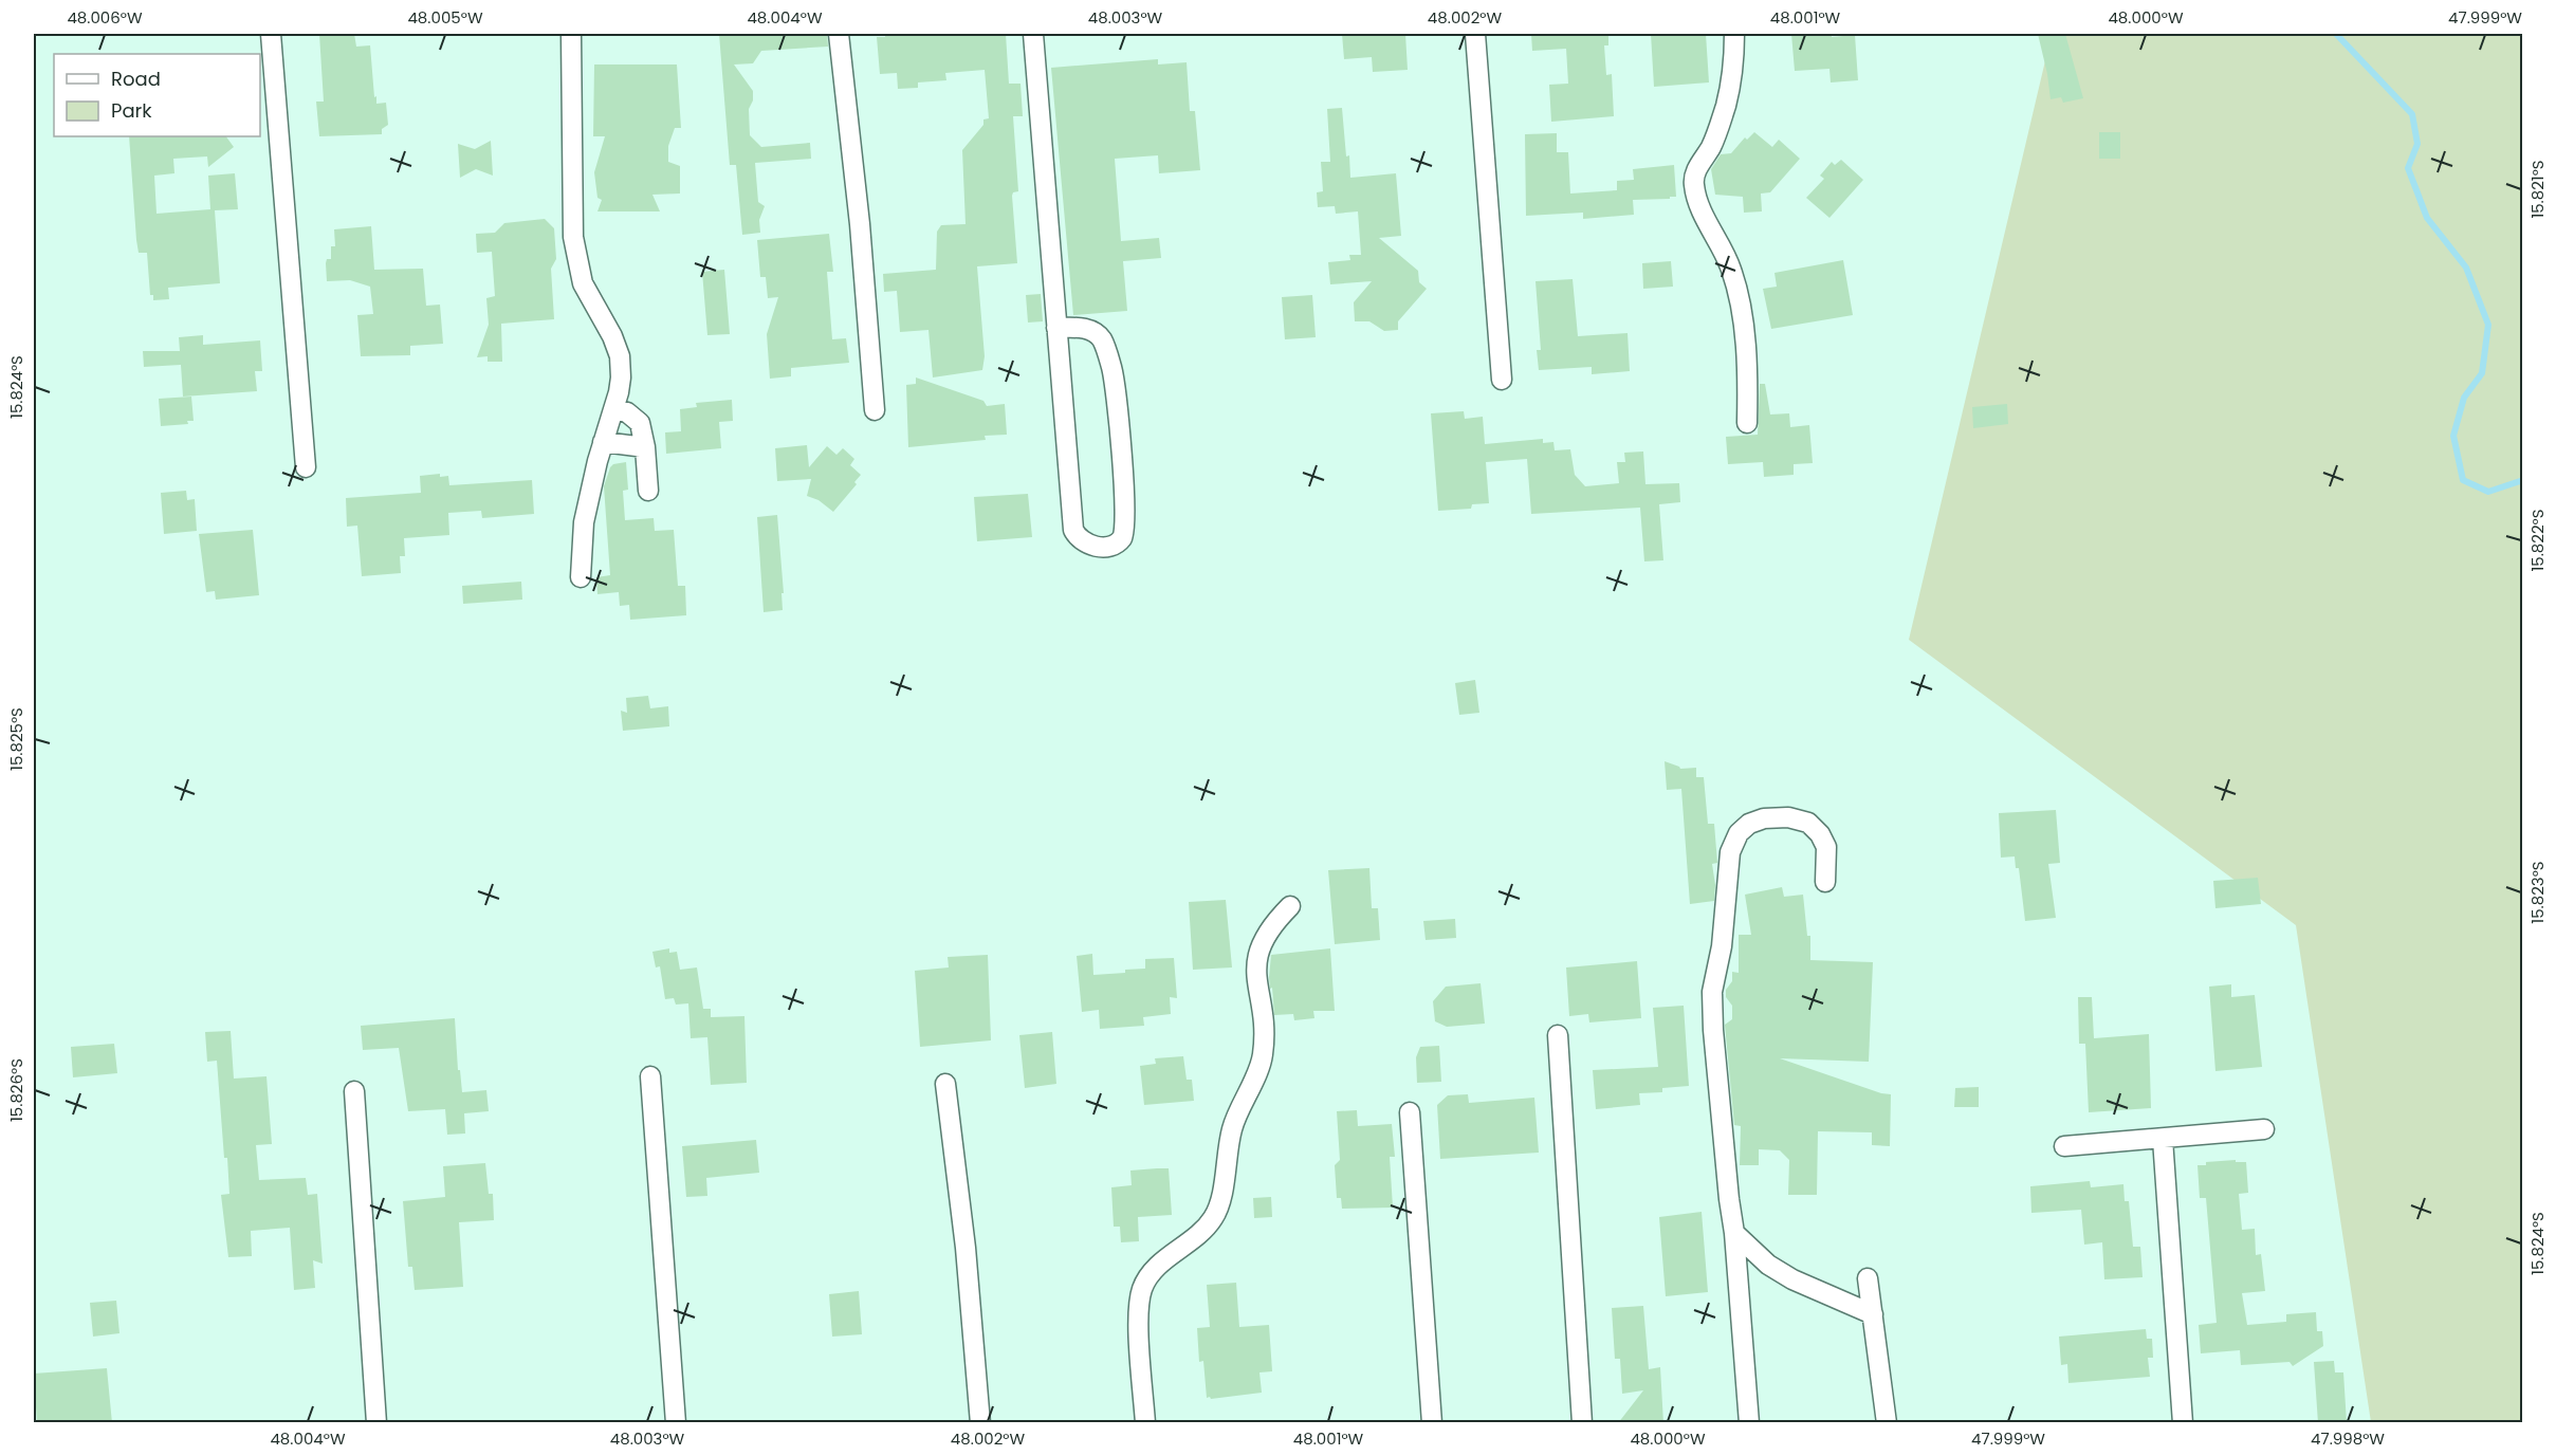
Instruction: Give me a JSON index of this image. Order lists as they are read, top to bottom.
{
  "legend": ["Road", "Park"],
  "coordinates": [
    "48.006°W",
    "48.005°W",
    "48.004°W",
    "48.003°W",
    "48.002°W",
    "48.001°W",
    "48.000°W",
    "47.999°W",
    "15.821°S",
    "15.824°S",
    "15.822°S",
    "15.825°S",
    "15.823°S",
    "15.826°S",
    "47.998°W"
  ]
}
